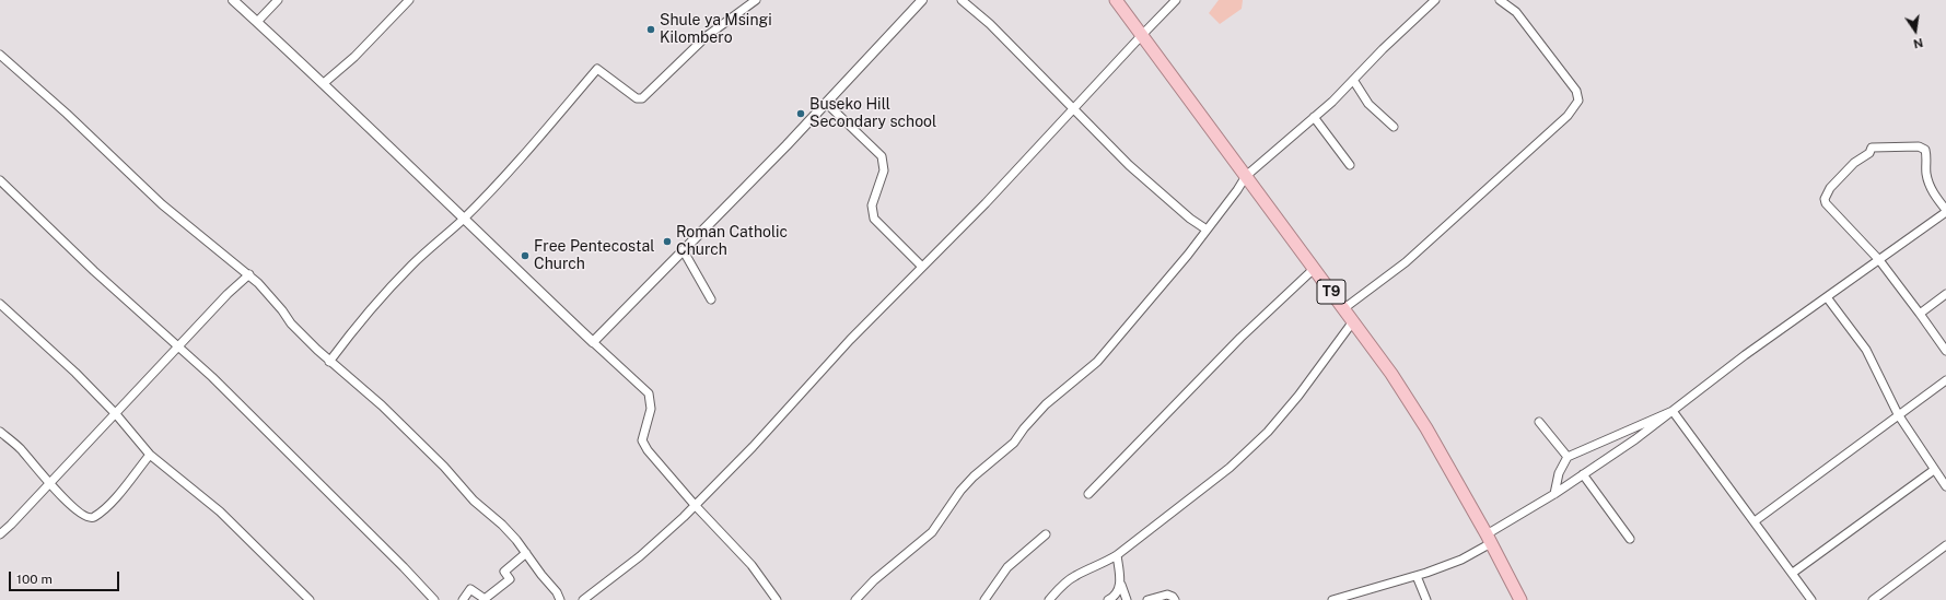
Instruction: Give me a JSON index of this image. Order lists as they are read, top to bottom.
{
  "streets": {
    "highway": ["T9"]
  },
  "places": [
    "Shule ya Msingi Kilombero",
    "Buseko Hill Secondary school",
    "Roman Catholic Church",
    "Free Pentecostal Church"
  ],
  "scale_bar": "100 m",
  "north": "bottom"
}
